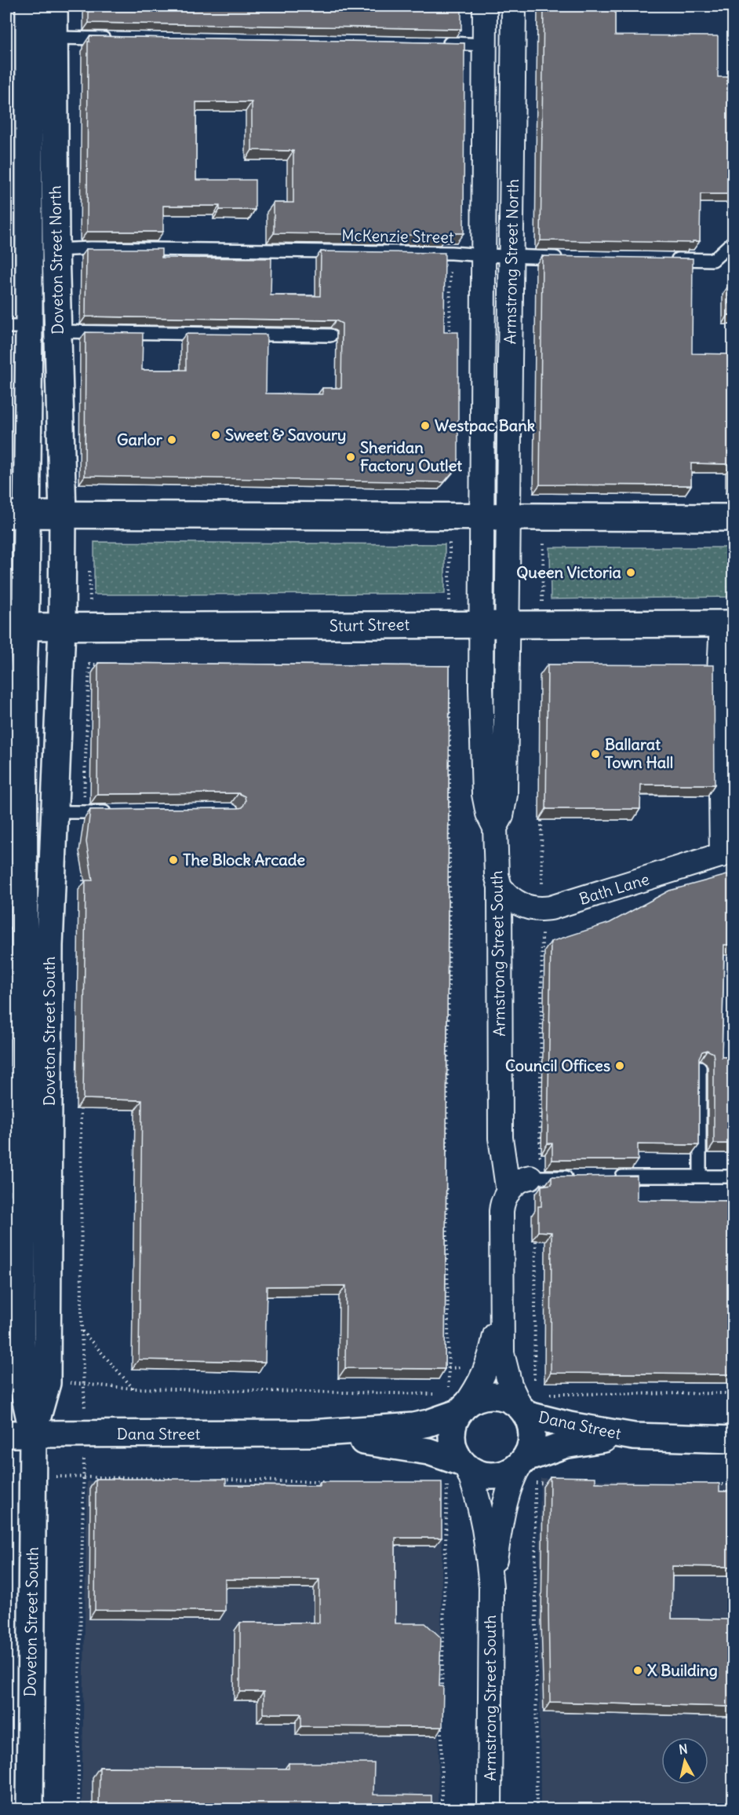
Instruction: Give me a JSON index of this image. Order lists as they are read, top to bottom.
{
  "streets": {
    "main road": [
      "Doveton Street North",
      "Sturt Street",
      "Doveton Street South",
      "Dana Street"
    ],
    "street": ["Armstrong Street North", "Bath Lane", "Armstrong Street South"],
    "lane": ["McKenzie Street"]
  },
  "crossings": [
    ["McKenzie Street", "Doveton Street North"],
    ["McKenzie Street", "Armstrong Street North"],
    ["Doveton Street North", "Sturt Street"],
    ["Doveton Street North", "Doveton Street South"],
    ["Armstrong Street North", "Armstrong Street South"],
    ["Sturt Street", "Armstrong Street South"],
    ["Sturt Street", "Doveton Street South"],
    ["Bath Lane", "Armstrong Street South"],
    ["Armstrong Street South", "Dana Street"],
    ["Doveton Street South", "Dana Street"]
  ],
  "places": [
    "Westpac Bank",
    "Sweet & Savoury",
    "Garlor",
    "Sheridan Factory Outlet",
    "Queen Victoria",
    "Ballarat Town Hall",
    "The Block Arcade",
    "Council Offices",
    "X Building"
  ],
  "north": "top"
}
